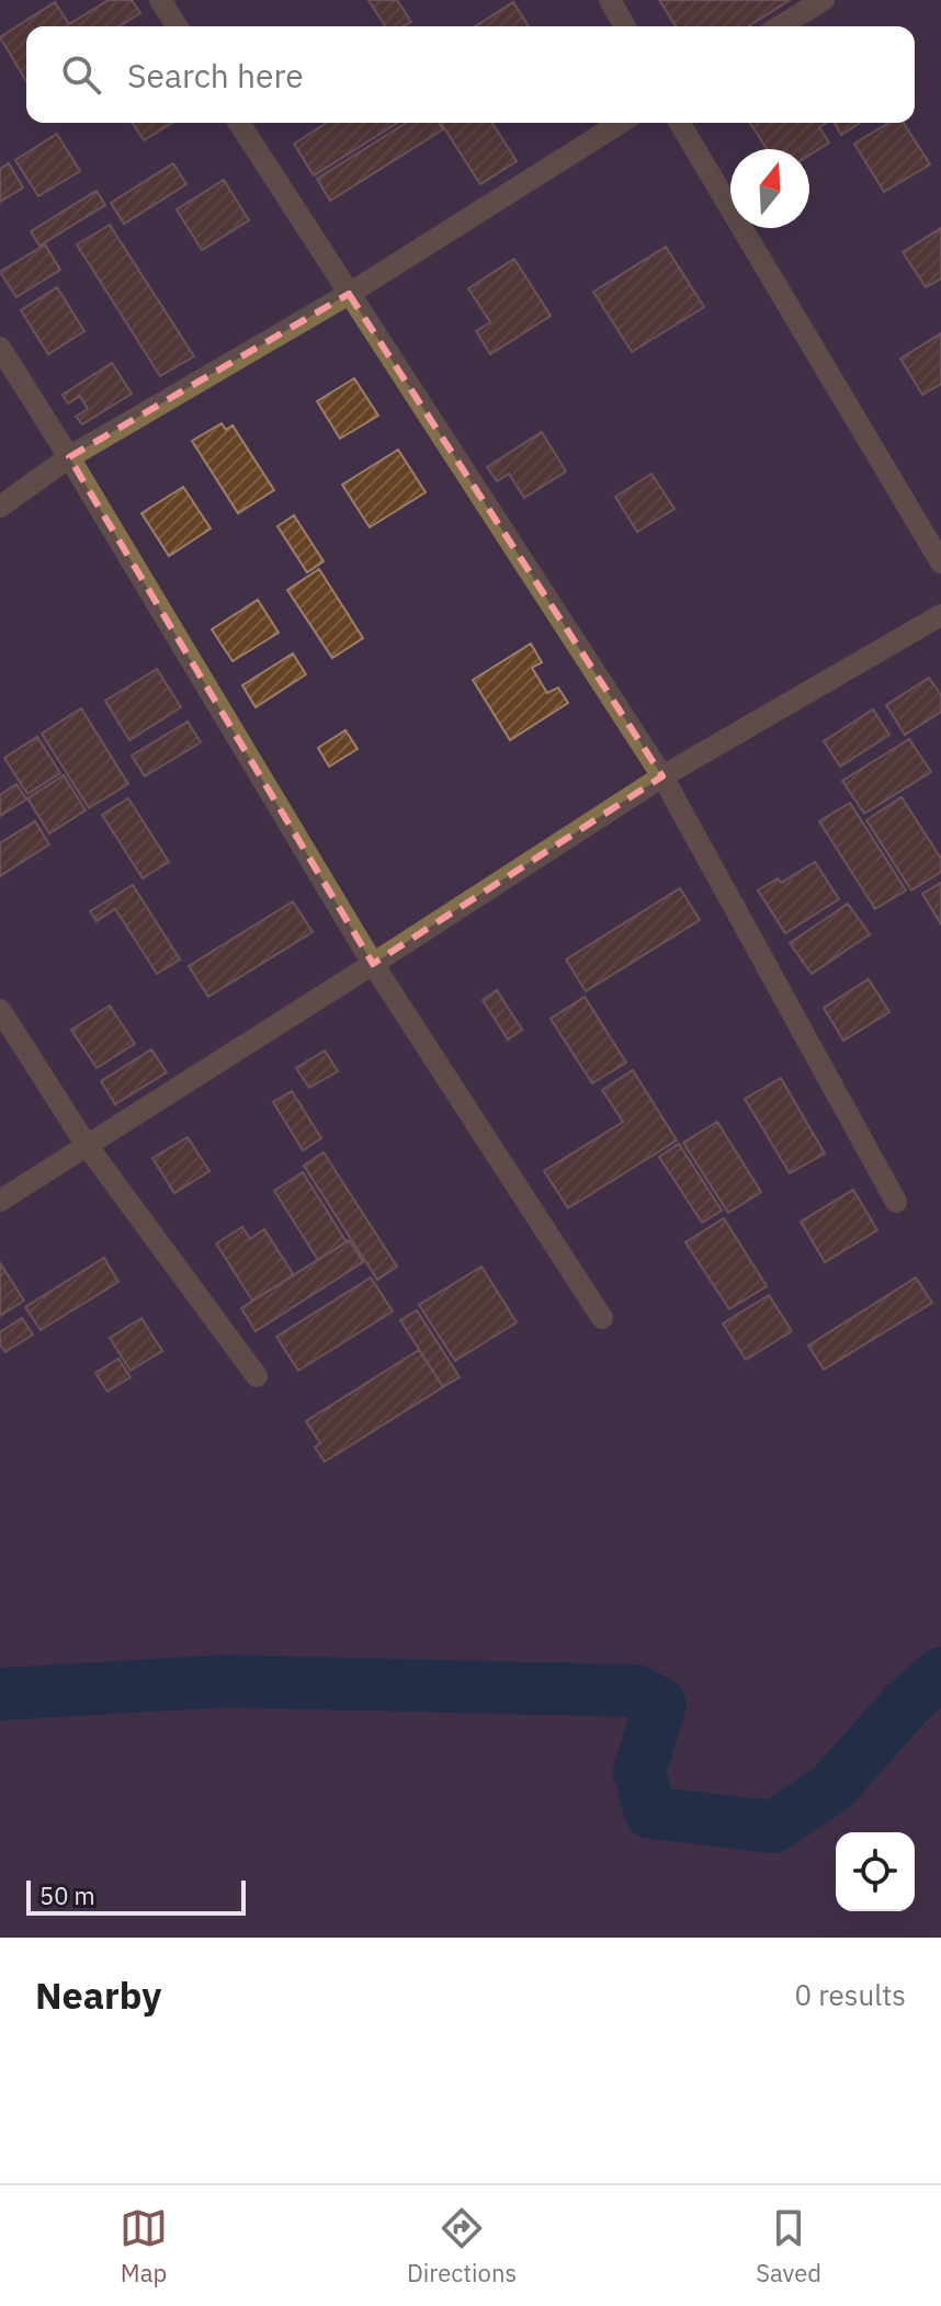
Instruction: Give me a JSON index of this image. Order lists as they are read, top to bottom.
{
  "scale_bar": "50 m",
  "north": "top",
  "page": {
    "search": "Search here",
    "scale": "50 m",
    "heading": ["Nearby", "0 results"],
    "nav": ["Map", "Directions", "Saved"]
  }
}
